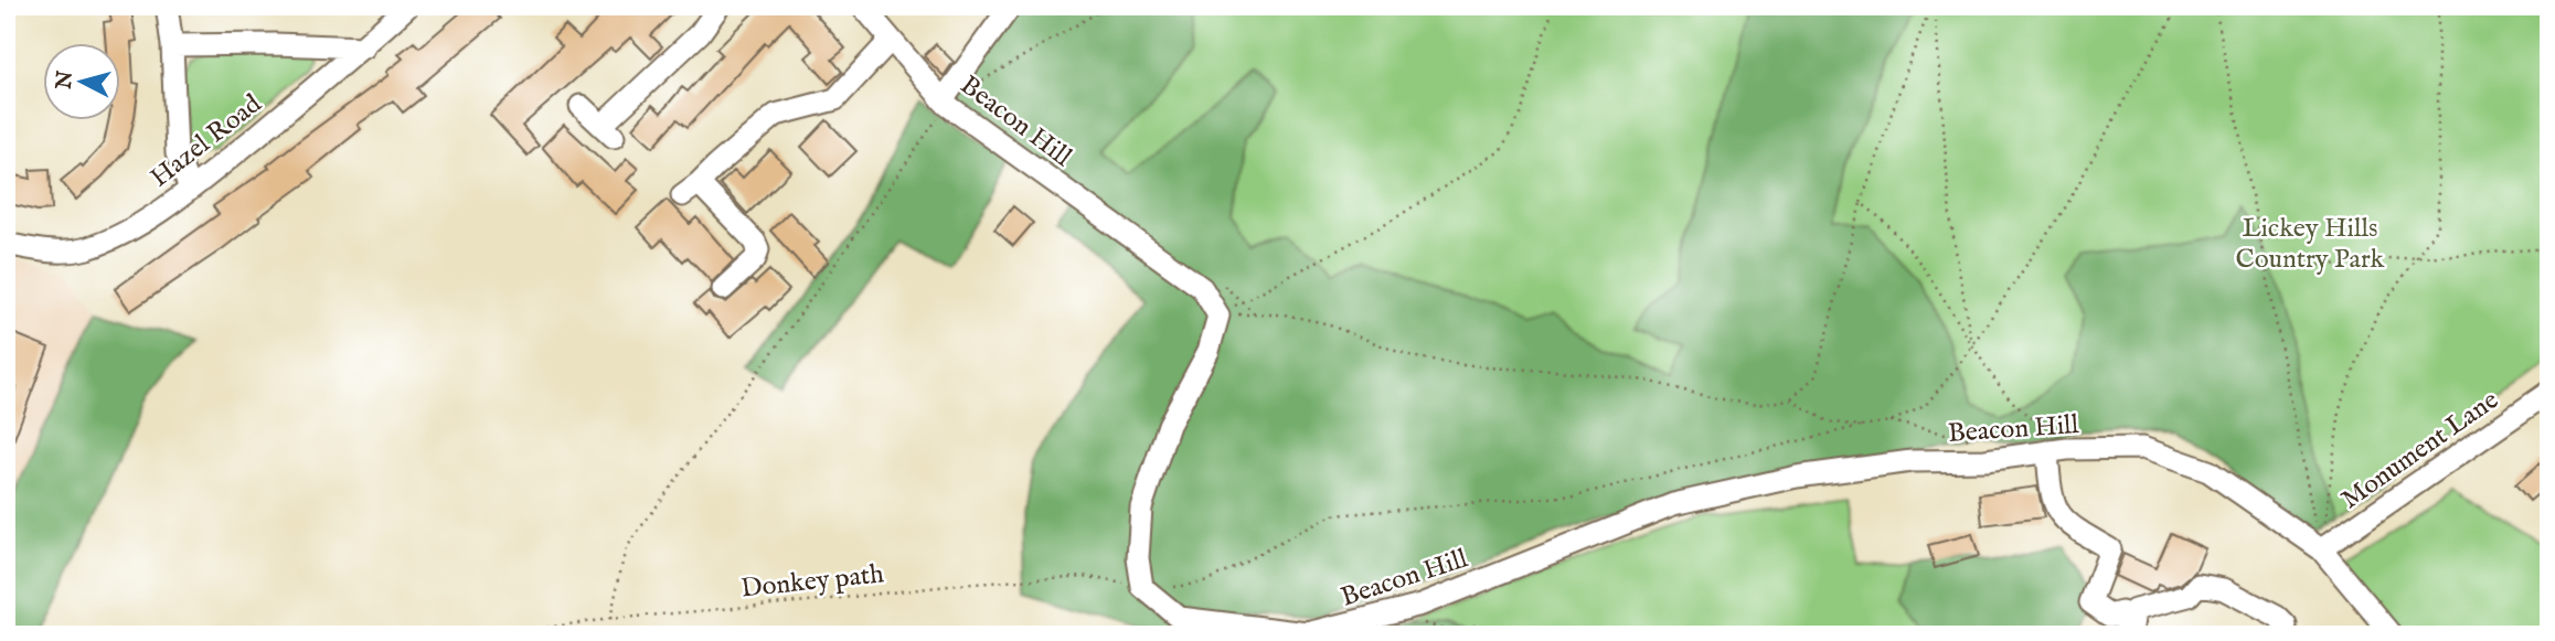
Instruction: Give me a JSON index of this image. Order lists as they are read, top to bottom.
{
  "streets": {
    "street": ["Beacon Hill", "Hazel Road", "Monument Lane"],
    "path": ["Donkey path"]
  },
  "crossings": [
    ["Beacon Hill", "Monument Lane"],
    ["Beacon Hill", "Donkey path"]
  ],
  "parks": ["Lickey Hills Country Park"],
  "north": "left"
}
